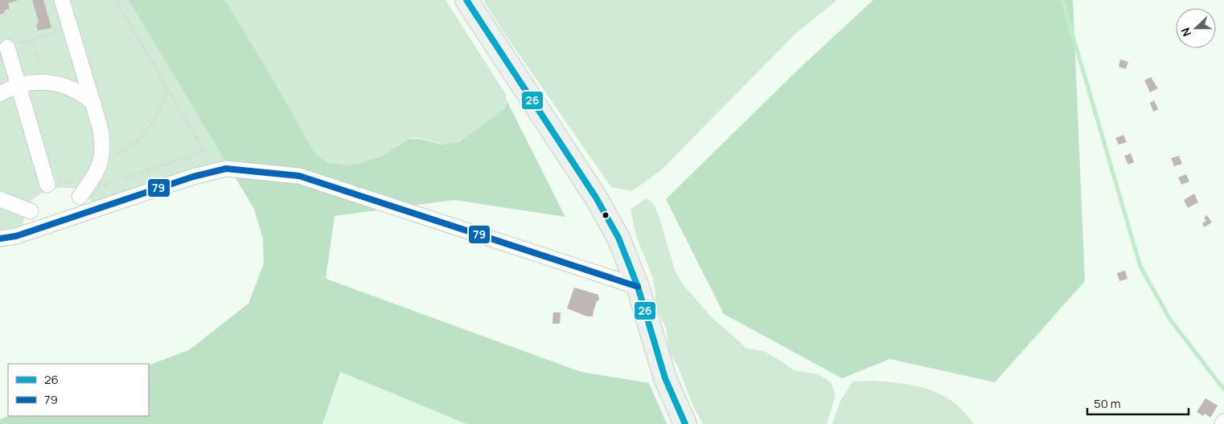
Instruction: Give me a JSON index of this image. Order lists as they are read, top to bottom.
{
  "lines": ["transit line 26", "transit line 79"],
  "legend": ["26", "79"],
  "scale_bar": "50 m",
  "north": "left"
}
